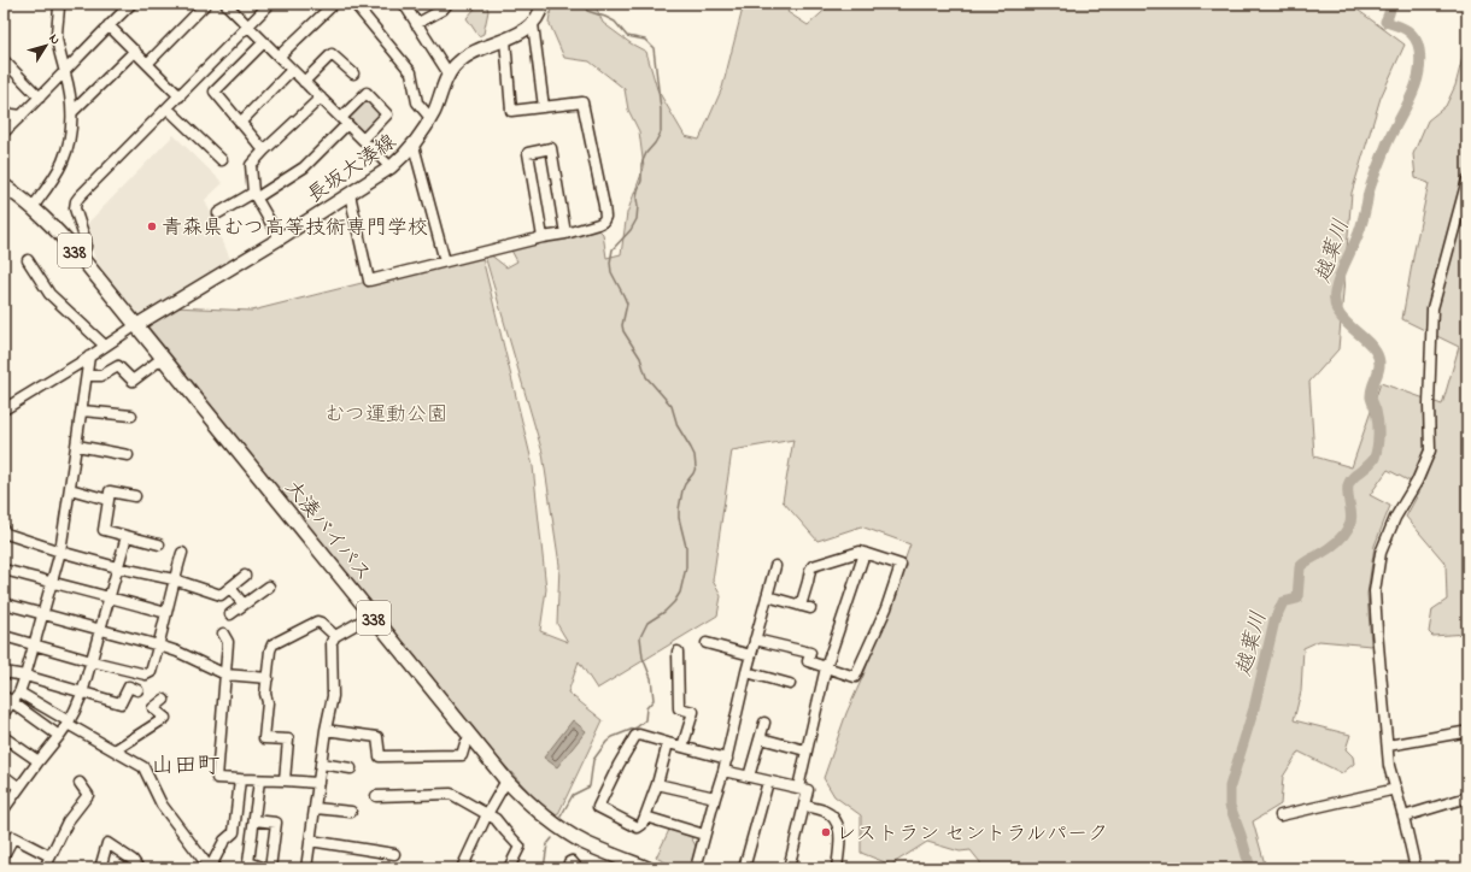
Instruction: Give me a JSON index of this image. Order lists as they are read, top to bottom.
{
  "streets": {
    "highway": ["338", "大湊バイパス"],
    "main road": ["長坂大湊線"]
  },
  "crossings": [
    ["長坂大湊線", "大湊バイパス"]
  ],
  "districts": ["山田町"],
  "water": ["越葉川"],
  "parks": ["むつ運動公園"],
  "places": ["青森県むつ高等技術専門学校", "レストラン セントラルパーク"],
  "north": "top right"
}
